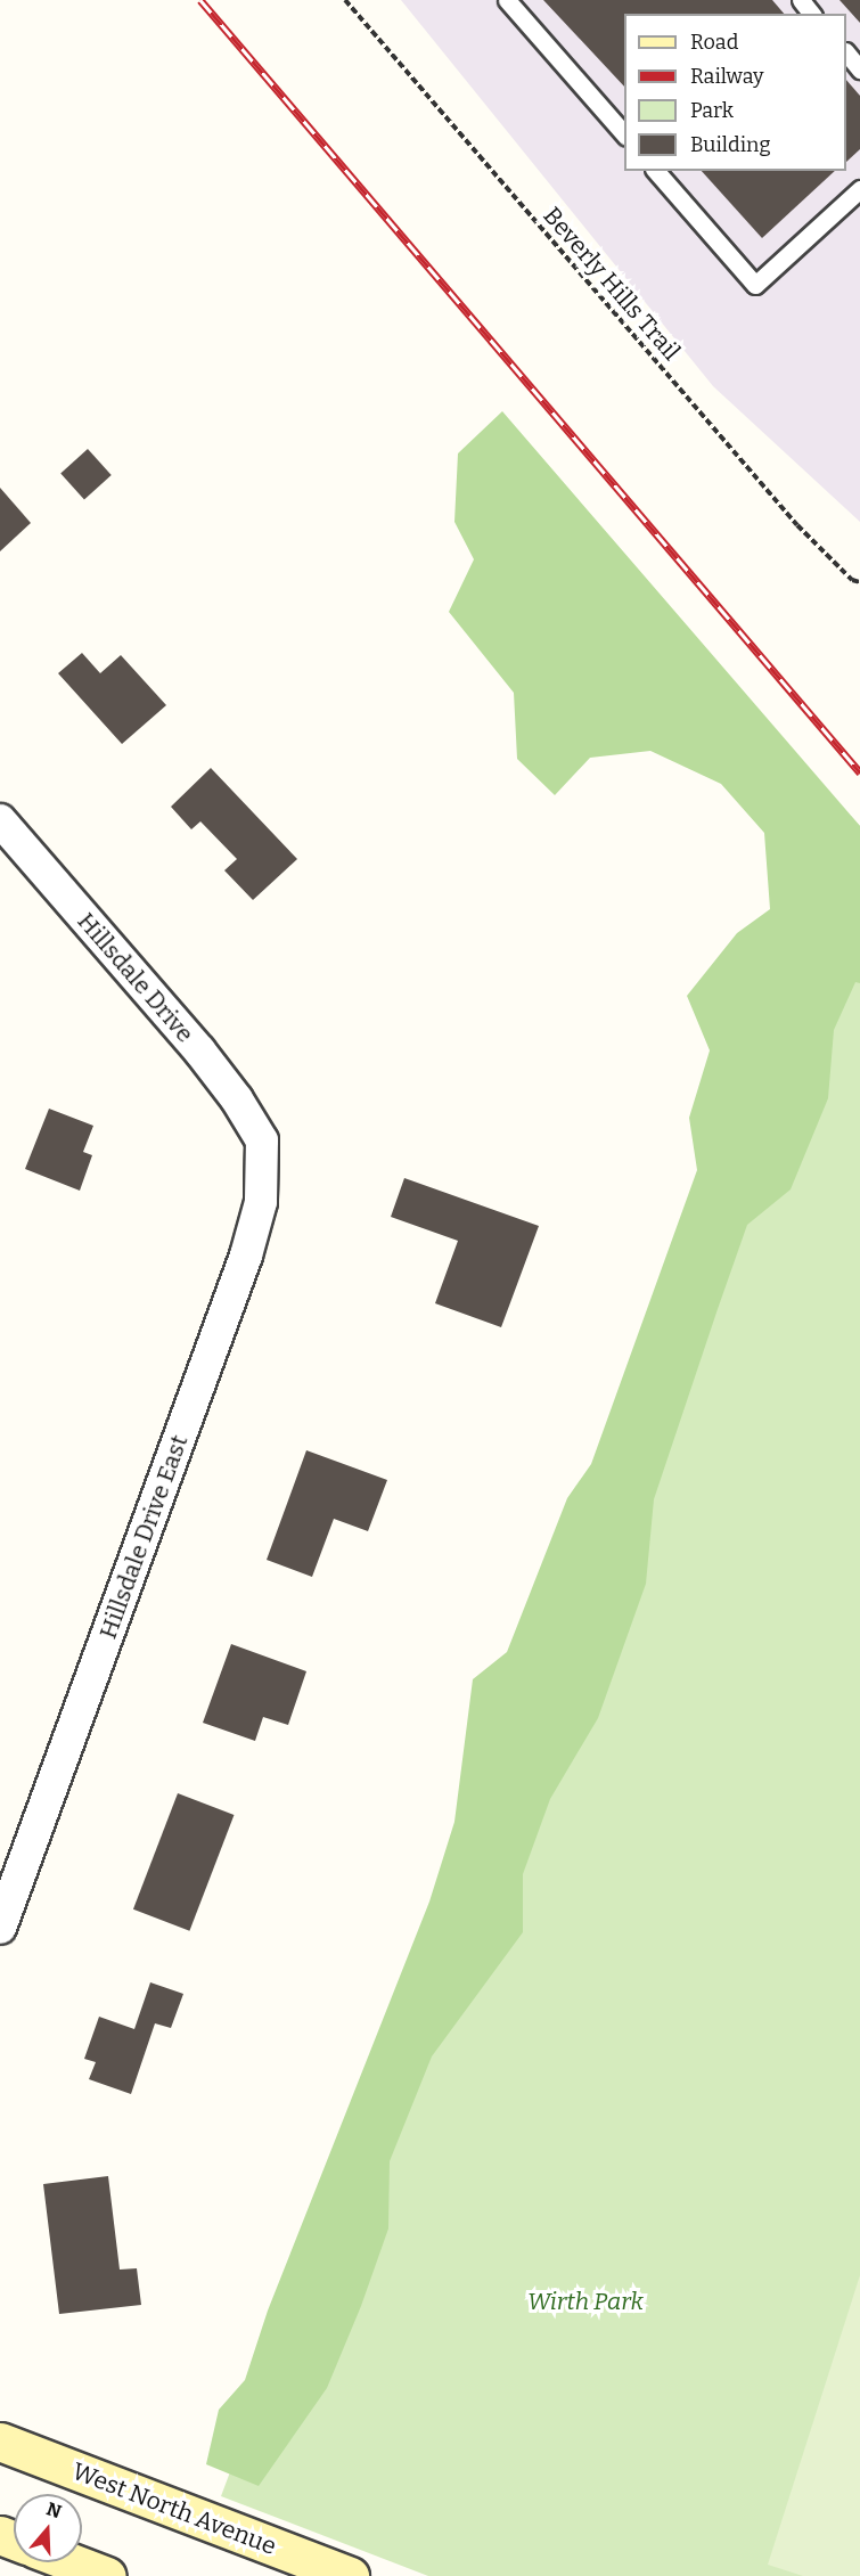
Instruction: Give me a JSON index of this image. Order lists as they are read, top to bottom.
{
  "streets": {
    "main road": ["West North Avenue"],
    "street": ["Hillsdale Drive", "Hillsdale Drive East"],
    "path": ["Beverly Hills Trail"]
  },
  "crossings": [
    ["Hillsdale Drive", "Hillsdale Drive East"]
  ],
  "parks": ["Wirth Park"],
  "legend": [
    "Road",
    "Railway",
    "Park",
    "Building"
  ],
  "north": "top"
}
